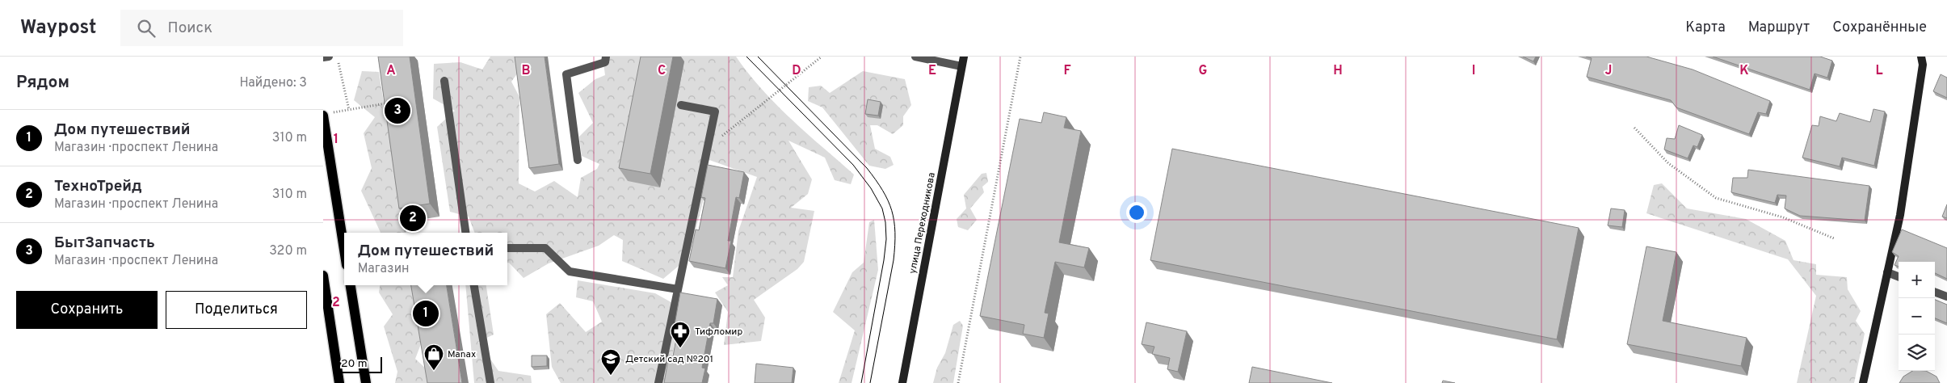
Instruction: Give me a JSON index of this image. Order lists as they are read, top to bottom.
{
  "streets": {
    "main road": ["улица Переходникова"]
  },
  "places": {
    "pharmacy": ["Тифломир"],
    "shop": ["Manax"],
    "school or university": ["Детский сад №201"]
  },
  "scale_bar": "20 m",
  "page": {
    "header": "Waypost",
    "search": "Поиск",
    "nav": ["Карта", "Маршрут", "Сохранённые"],
    "heading": ["Рядом", "Найдено: 3"],
    "pins": ["3", "2", "1"],
    "list": [
      {
        "mark": "1",
        "name": "Дом путешествий",
        "note": "Магазин · проспект Ленина",
        "value": "310 m"
      },
      {
        "mark": "2",
        "name": "ТехноТрейд",
        "note": "Магазин · проспект Ленина",
        "value": "310 m"
      },
      {
        "mark": "3",
        "name": "БытЗапчасть",
        "note": "Магазин · проспект Ленина",
        "value": "320 m"
      }
    ],
    "popup": ["Дом путешествий", "Магазин"],
    "map_buttons": ["+", "−"],
    "buttons": ["Сохранить", "Поделиться"],
    "scale": "20 m"
  },
  "grid": {
    "columns": [
      "A",
      "B",
      "C",
      "D",
      "E",
      "F",
      "G",
      "H",
      "I",
      "J",
      "K",
      "L"
    ],
    "rows": ["1", "2"]
  }
}
